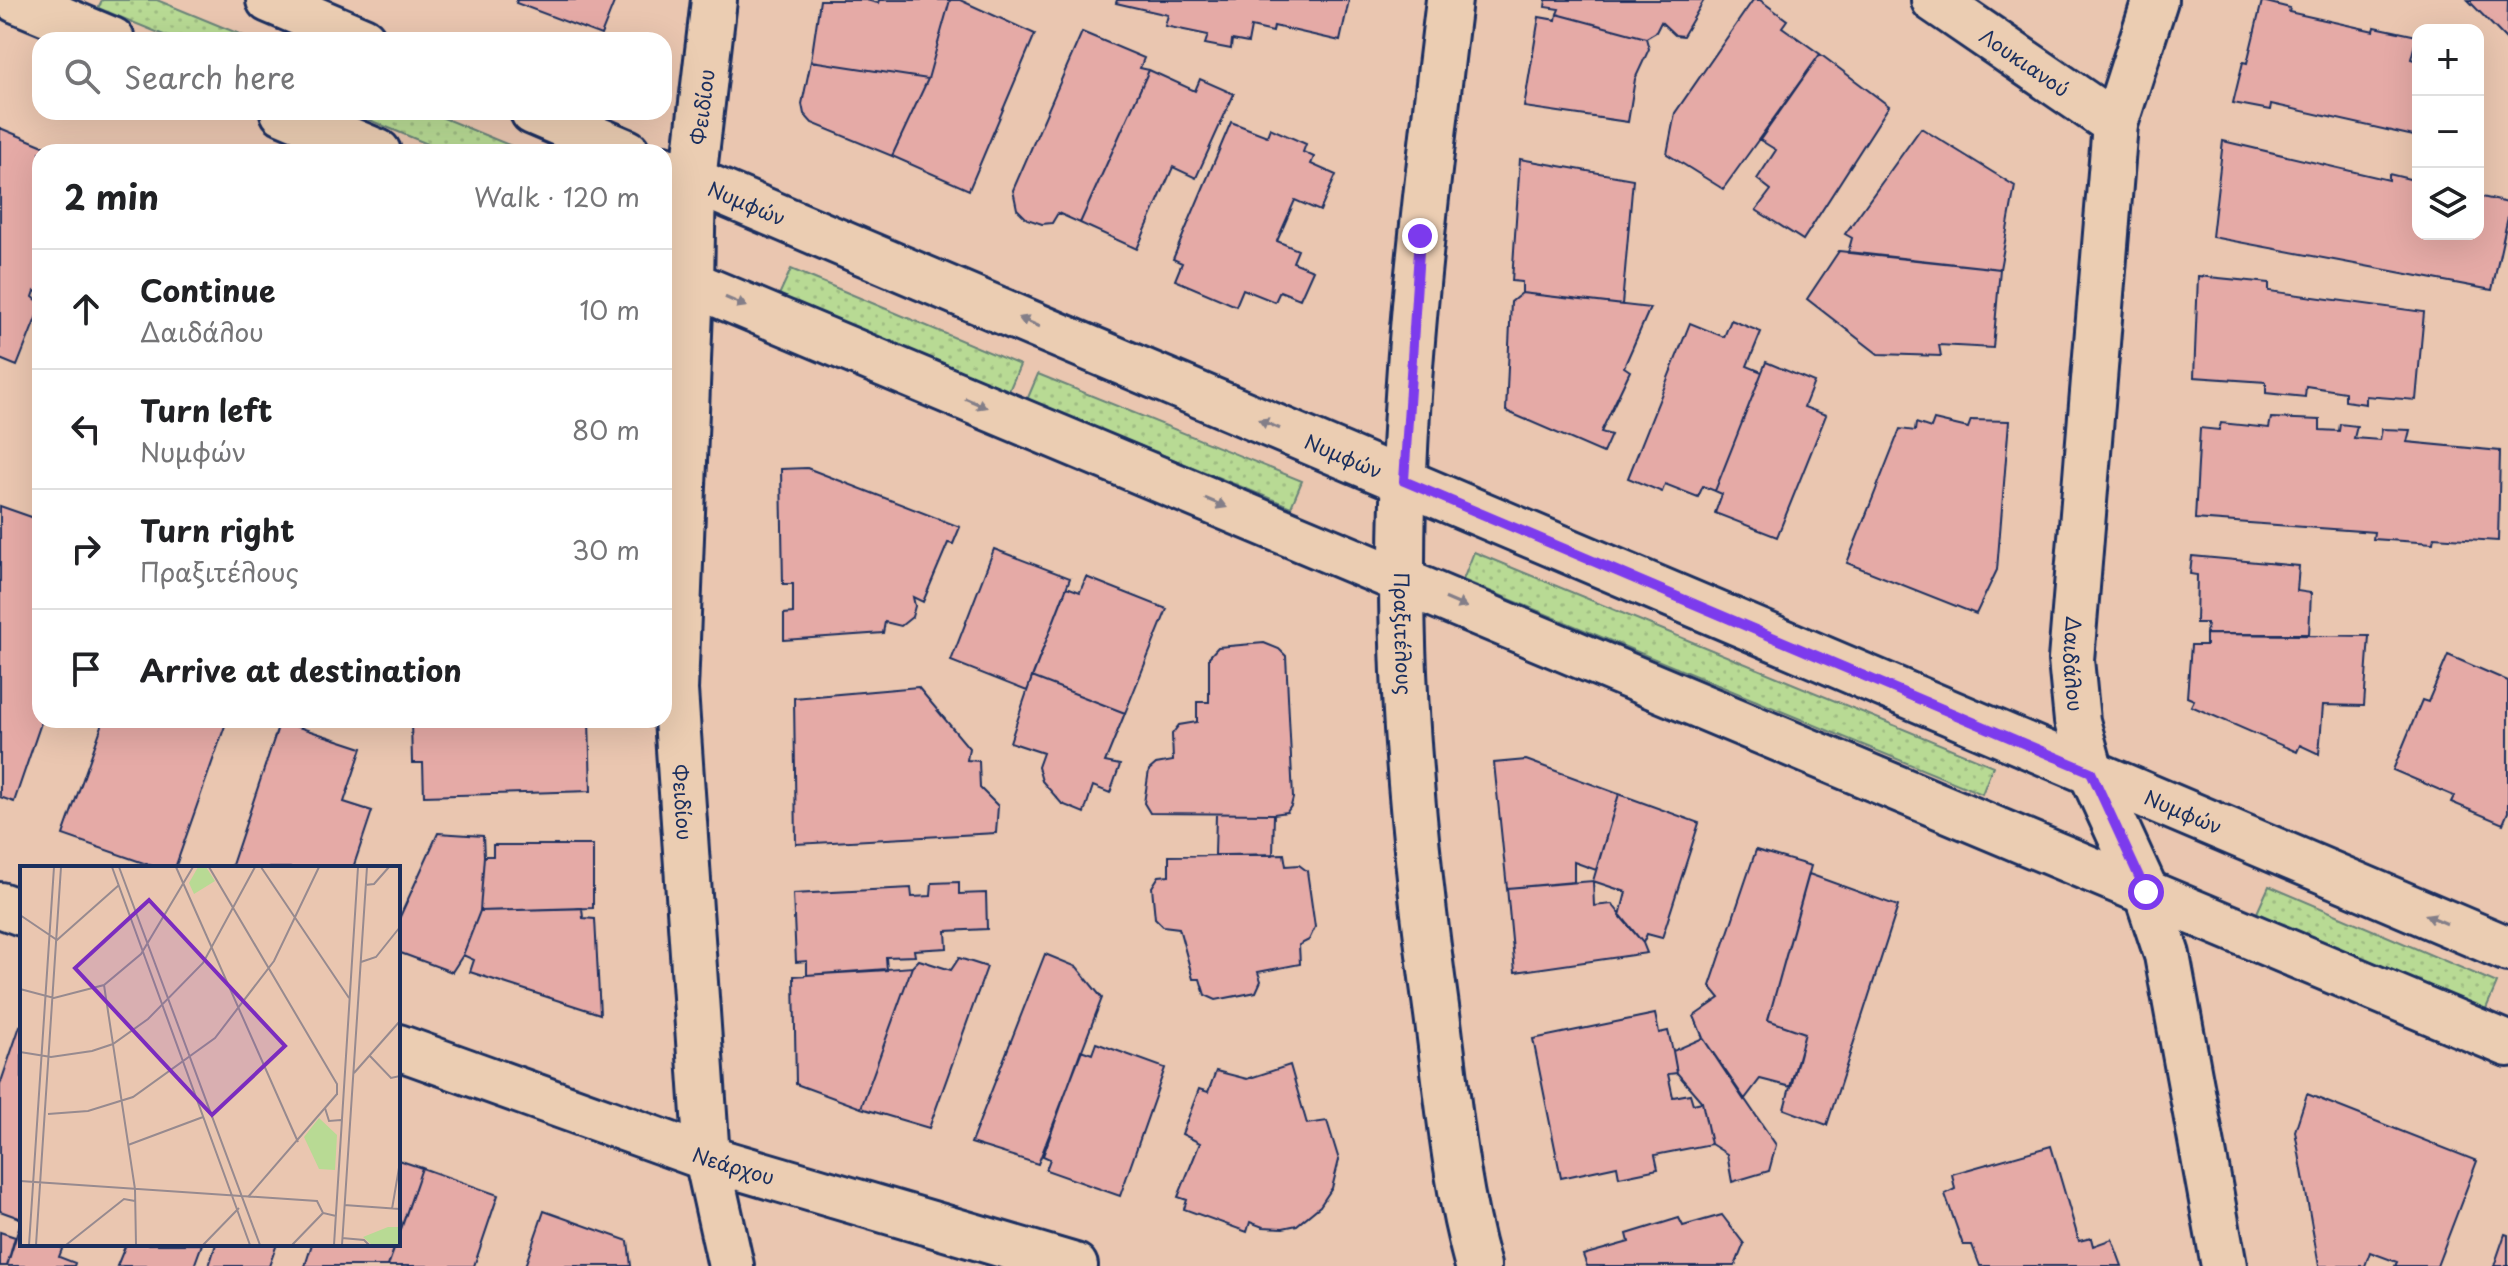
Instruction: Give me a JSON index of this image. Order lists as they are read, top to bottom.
{
  "streets": {
    "street": [
      "Λουκιανού",
      "Φειδίου",
      "Νυμφών",
      "Πραξιτέλους",
      "Δαιδάλου",
      "Νεάρχου"
    ]
  },
  "crossings": [
    ["Λουκιανού", "Δαιδάλου"],
    ["Φειδίου", "Νυμφών"],
    ["Φειδίου", "Νεάρχου"],
    ["Νυμφών", "Πραξιτέλους"],
    ["Νυμφών", "Δαιδάλου"]
  ],
  "page": {
    "map_buttons": ["+", "−"],
    "search": "Search here",
    "heading": ["2 min", "Walk · 120 m"],
    "list": [
      ["Continue", "Δαιδάλου", "10 m"],
      ["Turn left", "Νυμφών", "80 m"],
      ["Turn right", "Πραξιτέλους", "30 m"],
      "Arrive at destination"
    ]
  }
}
